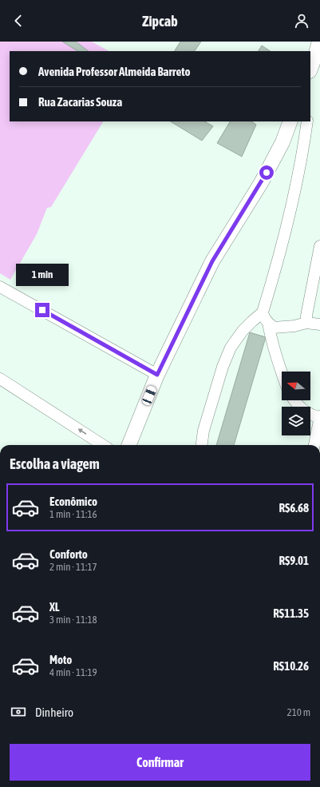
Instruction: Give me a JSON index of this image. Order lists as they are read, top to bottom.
{
  "north": "left",
  "page": {
    "header": "Zipcab",
    "banner": ["Avenida Professor Almeida Barreto", "Rua Zacarias Souza"],
    "bubble": "1 min",
    "heading": "Escolha a viagem",
    "list": [
      {
        "name": "Econômico",
        "note": "1 min · 11:16",
        "value": "R$6.68"
      },
      {
        "name": "Conforto",
        "note": "2 min · 11:17",
        "value": "R$9.01"
      },
      {
        "name": "XL",
        "note": "3 min · 11:18",
        "value": "R$11.35"
      },
      {
        "name": "Moto",
        "note": "4 min · 11:19",
        "value": "R$10.26"
      }
    ],
    "pay": ["Dinheiro", "210 m"],
    "buttons": "Confirmar"
  }
}
